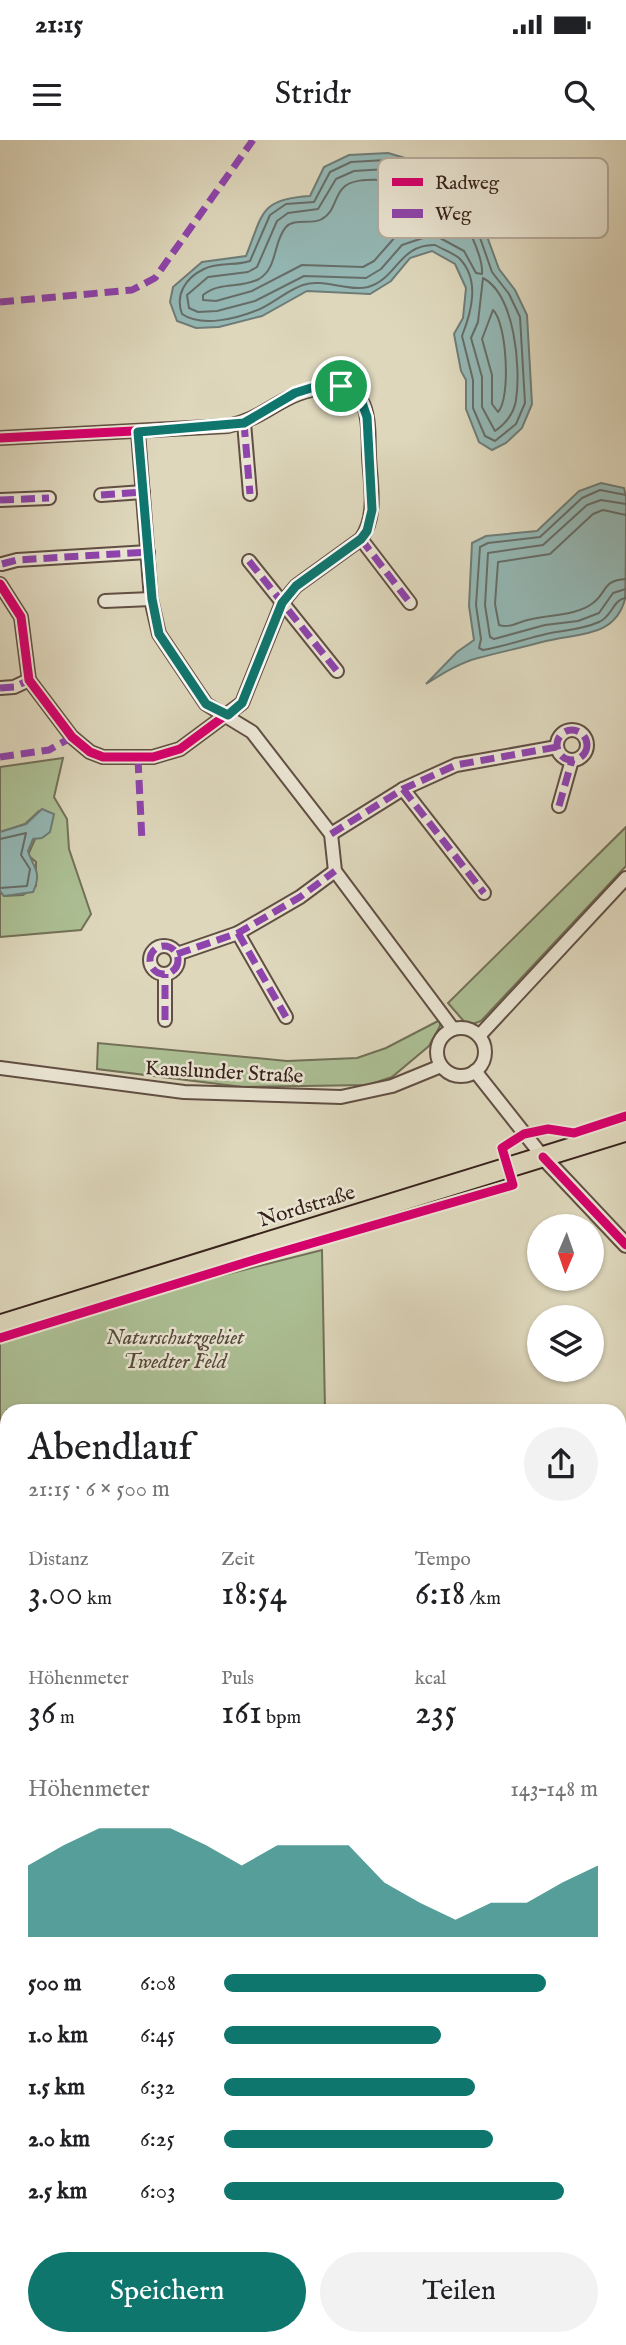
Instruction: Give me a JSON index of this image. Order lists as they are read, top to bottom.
{
  "streets": {
    "main road": ["Nordstraße"],
    "street": ["Kauslunder Straße"]
  },
  "parks": ["Naturschutzgebiet Twedter Feld"],
  "legend": ["Radweg", "Weg"],
  "north": "bottom",
  "page": {
    "status": "21:15",
    "header": "Stridr",
    "heading": ["Abendlauf", "21:15 · 6 × 500 m"],
    "stats": [
      ["Distanz", "3.00 km"],
      ["Zeit", "18:54"],
      ["Tempo", "6:18 /km"],
      ["Höhenmeter", "36 m"],
      ["Puls", "161 bpm"],
      ["kcal", "235"]
    ],
    "chart": ["Höhenmeter", "143–148 m"],
    "list": [
      {
        "name": "500 m",
        "note": "6:08"
      },
      {
        "name": "1.0 km",
        "note": "6:45"
      },
      {
        "name": "1.5 km",
        "note": "6:32"
      },
      {
        "name": "2.0 km",
        "note": "6:25"
      },
      {
        "name": "2.5 km",
        "note": "6:03"
      }
    ],
    "buttons": ["Speichern", "Teilen"]
  }
}
